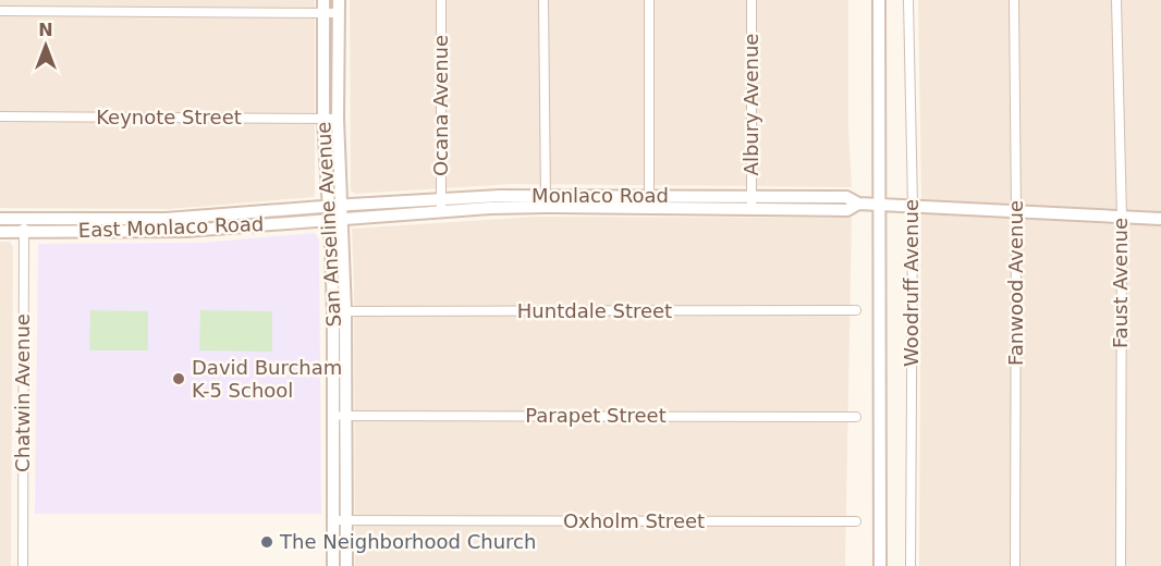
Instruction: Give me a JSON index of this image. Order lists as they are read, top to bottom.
{
  "streets": {
    "street": [
      "Albury Avenue",
      "Ocana Avenue",
      "Keynote Street",
      "Monlaco Road",
      "San Anseline Avenue",
      "East Monlaco Road",
      "Woodruff Avenue",
      "Fanwood Avenue",
      "Faust Avenue",
      "Huntdale Street",
      "Chatwin Avenue",
      "Parapet Street",
      "Oxholm Street"
    ]
  },
  "crossings": [
    ["Albury Avenue", "Monlaco Road"],
    ["Ocana Avenue", "Monlaco Road"],
    ["Keynote Street", "San Anseline Avenue"],
    ["Monlaco Road", "San Anseline Avenue"],
    ["Monlaco Road", "East Monlaco Road"],
    ["Monlaco Road", "Woodruff Avenue"],
    ["Monlaco Road", "Fanwood Avenue"],
    ["Monlaco Road", "Faust Avenue"],
    ["San Anseline Avenue", "East Monlaco Road"],
    ["San Anseline Avenue", "Huntdale Street"],
    ["San Anseline Avenue", "Parapet Street"],
    ["San Anseline Avenue", "Oxholm Street"],
    ["East Monlaco Road", "Chatwin Avenue"]
  ],
  "places": ["David Burcham K-5 School", "The Neighborhood Church"],
  "north": "top"
}
